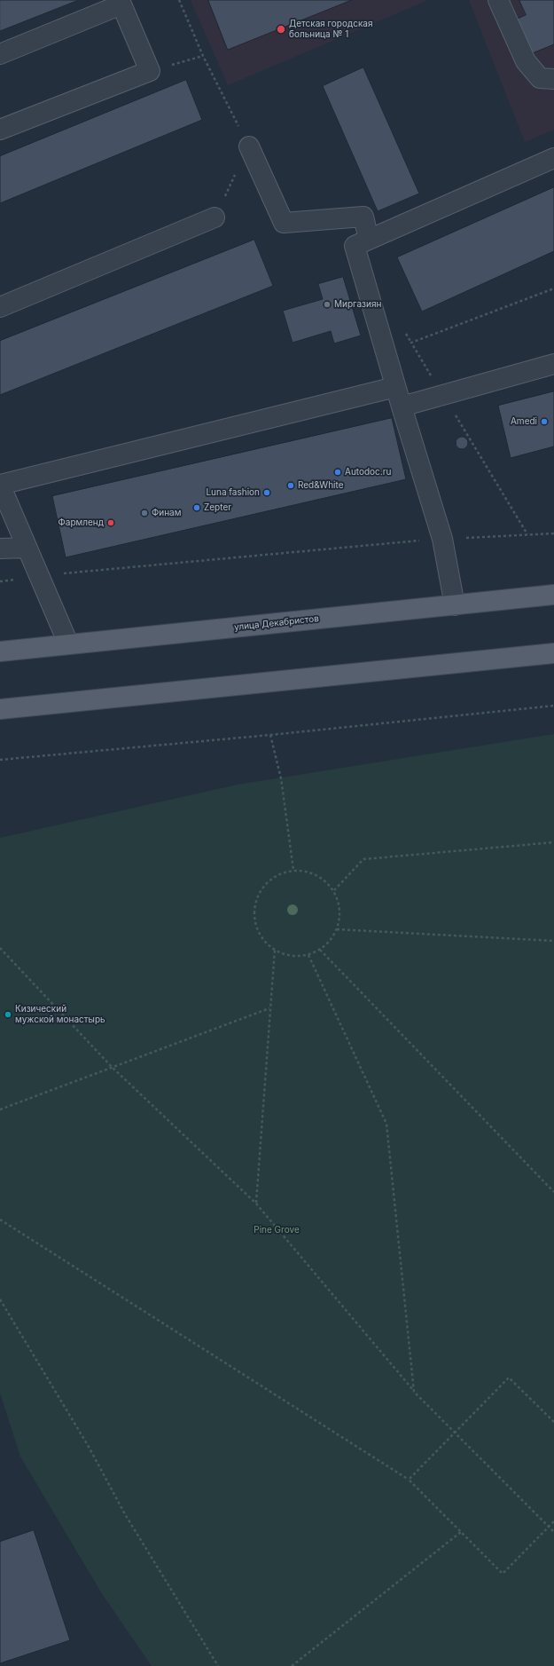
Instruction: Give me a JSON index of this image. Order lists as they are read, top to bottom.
{
  "streets": {
    "main road": ["улица Декабристов"]
  },
  "parks": ["Pine Grove"],
  "places": [
    "Детская городская больница № 1",
    "Миргазиян",
    "Amedi",
    "Autodoc.ru",
    "Red&White",
    "Luna fashion",
    "Zepter",
    "Финам",
    "Фармленд",
    "Кизический мужской монастырь"
  ]
}
